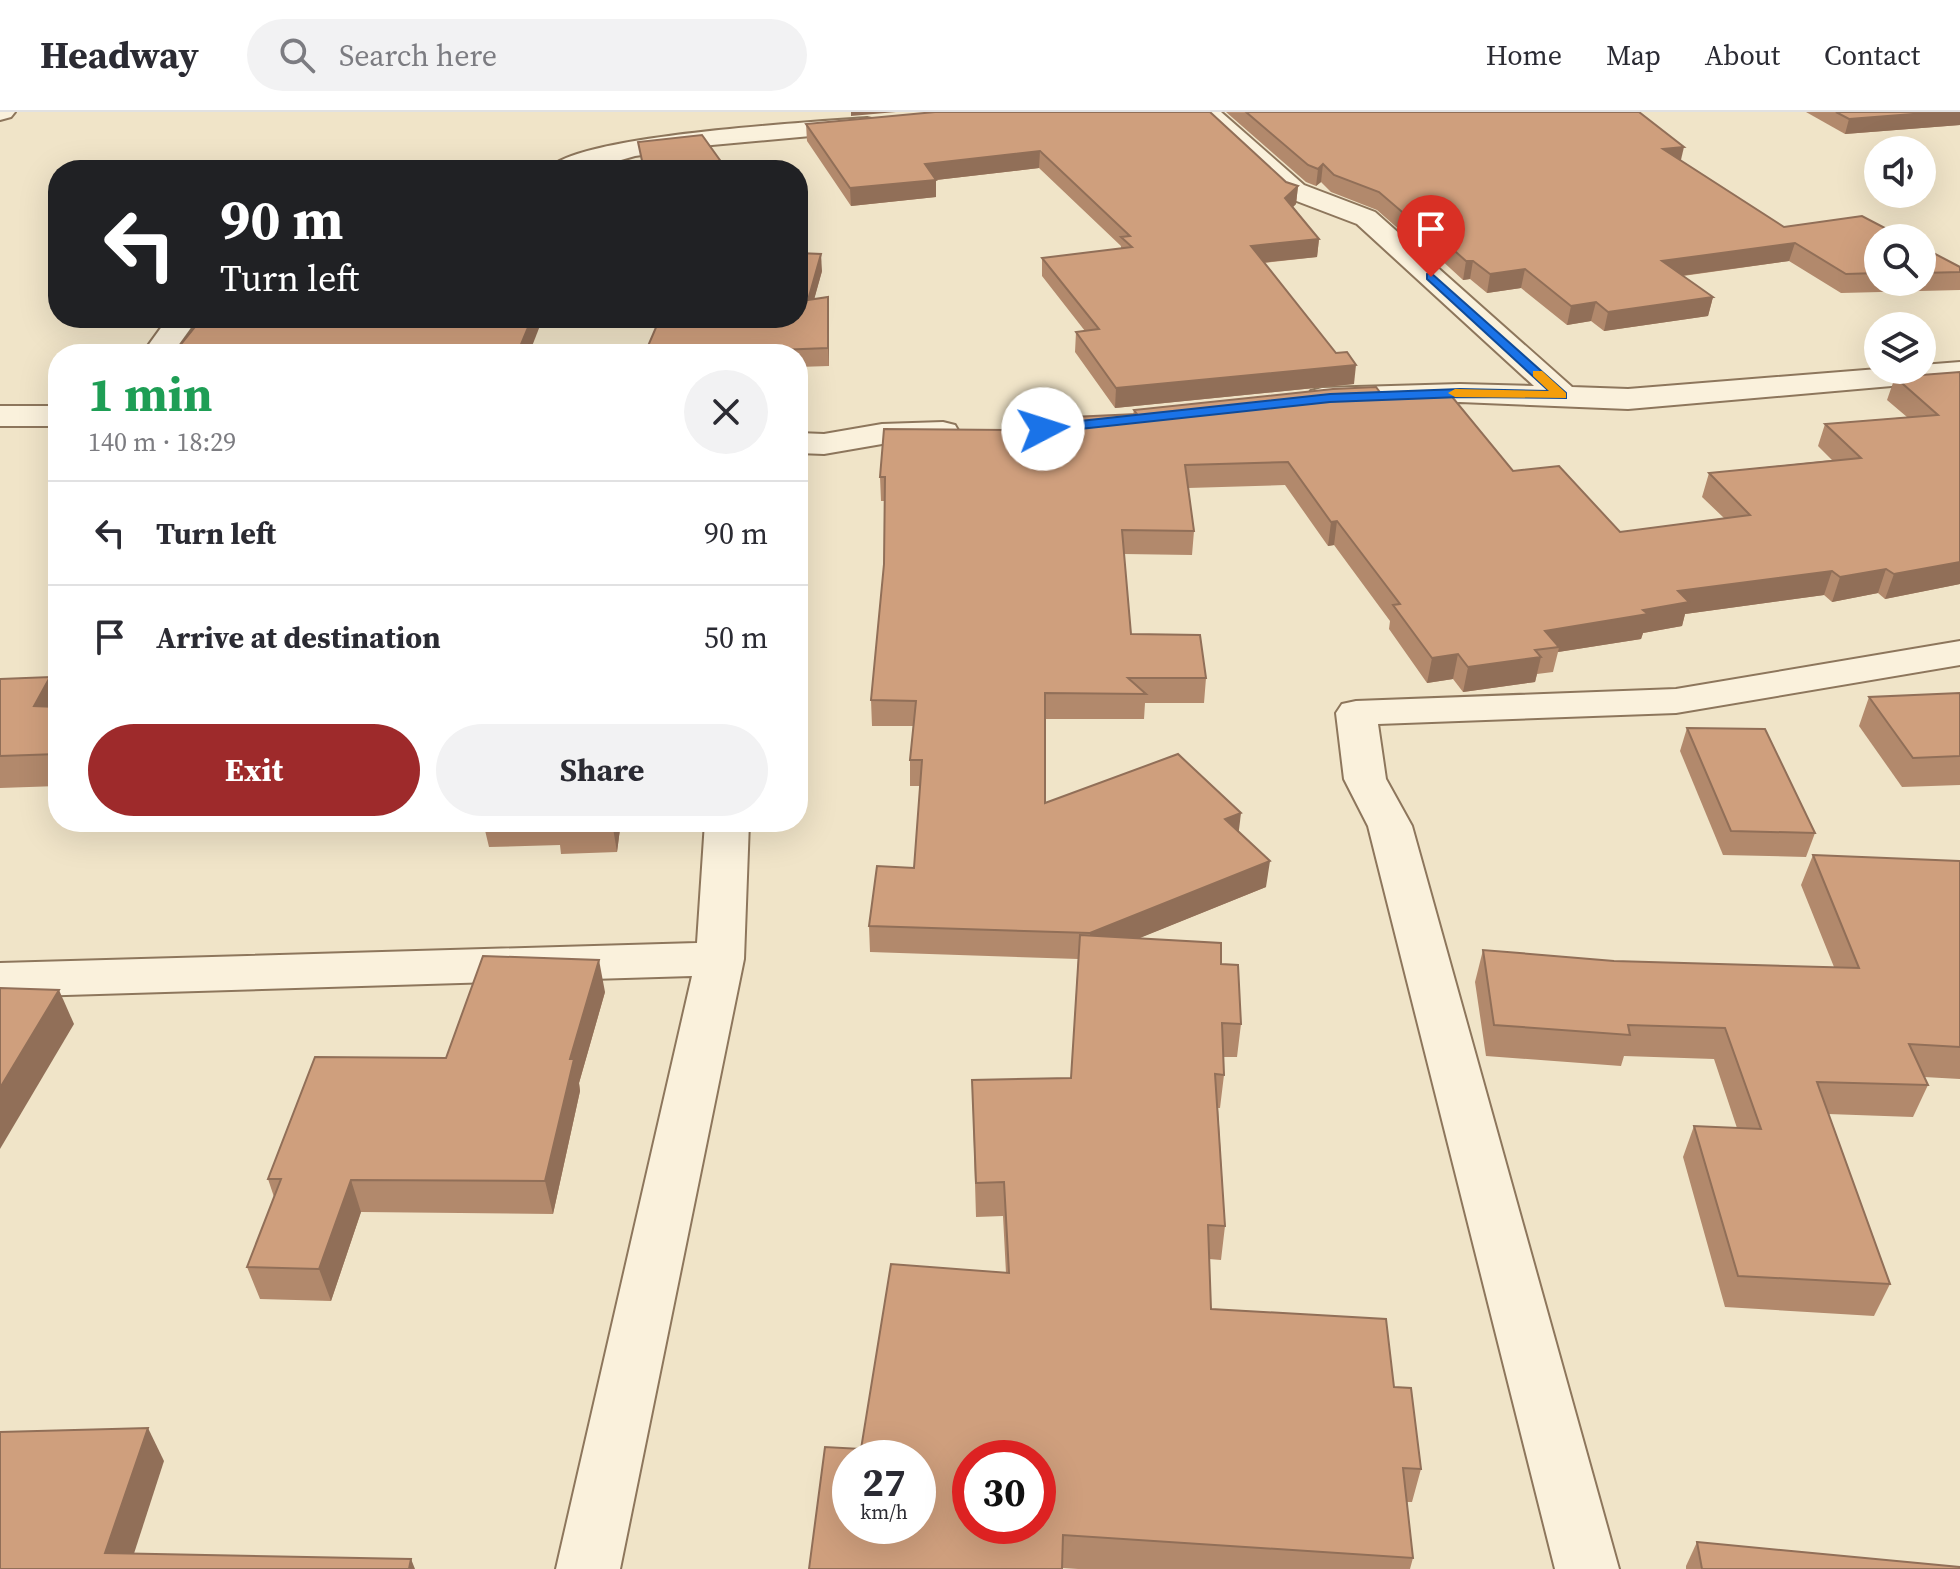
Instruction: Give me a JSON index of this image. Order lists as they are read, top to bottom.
{
  "page": {
    "header": "Headway",
    "search": "Search here",
    "nav": [
      "Home",
      "Map",
      "About",
      "Contact"
    ],
    "turn": ["90 m", "Turn left"],
    "heading": ["1 min", "140 m · 18:29"],
    "list": [
      {
        "name": "Turn left",
        "value": "90 m"
      },
      {
        "name": "Arrive at destination",
        "value": "50 m"
      }
    ],
    "buttons": ["Exit", "Share"],
    "speed": "27 km/h",
    "limit": "30"
  }
}
